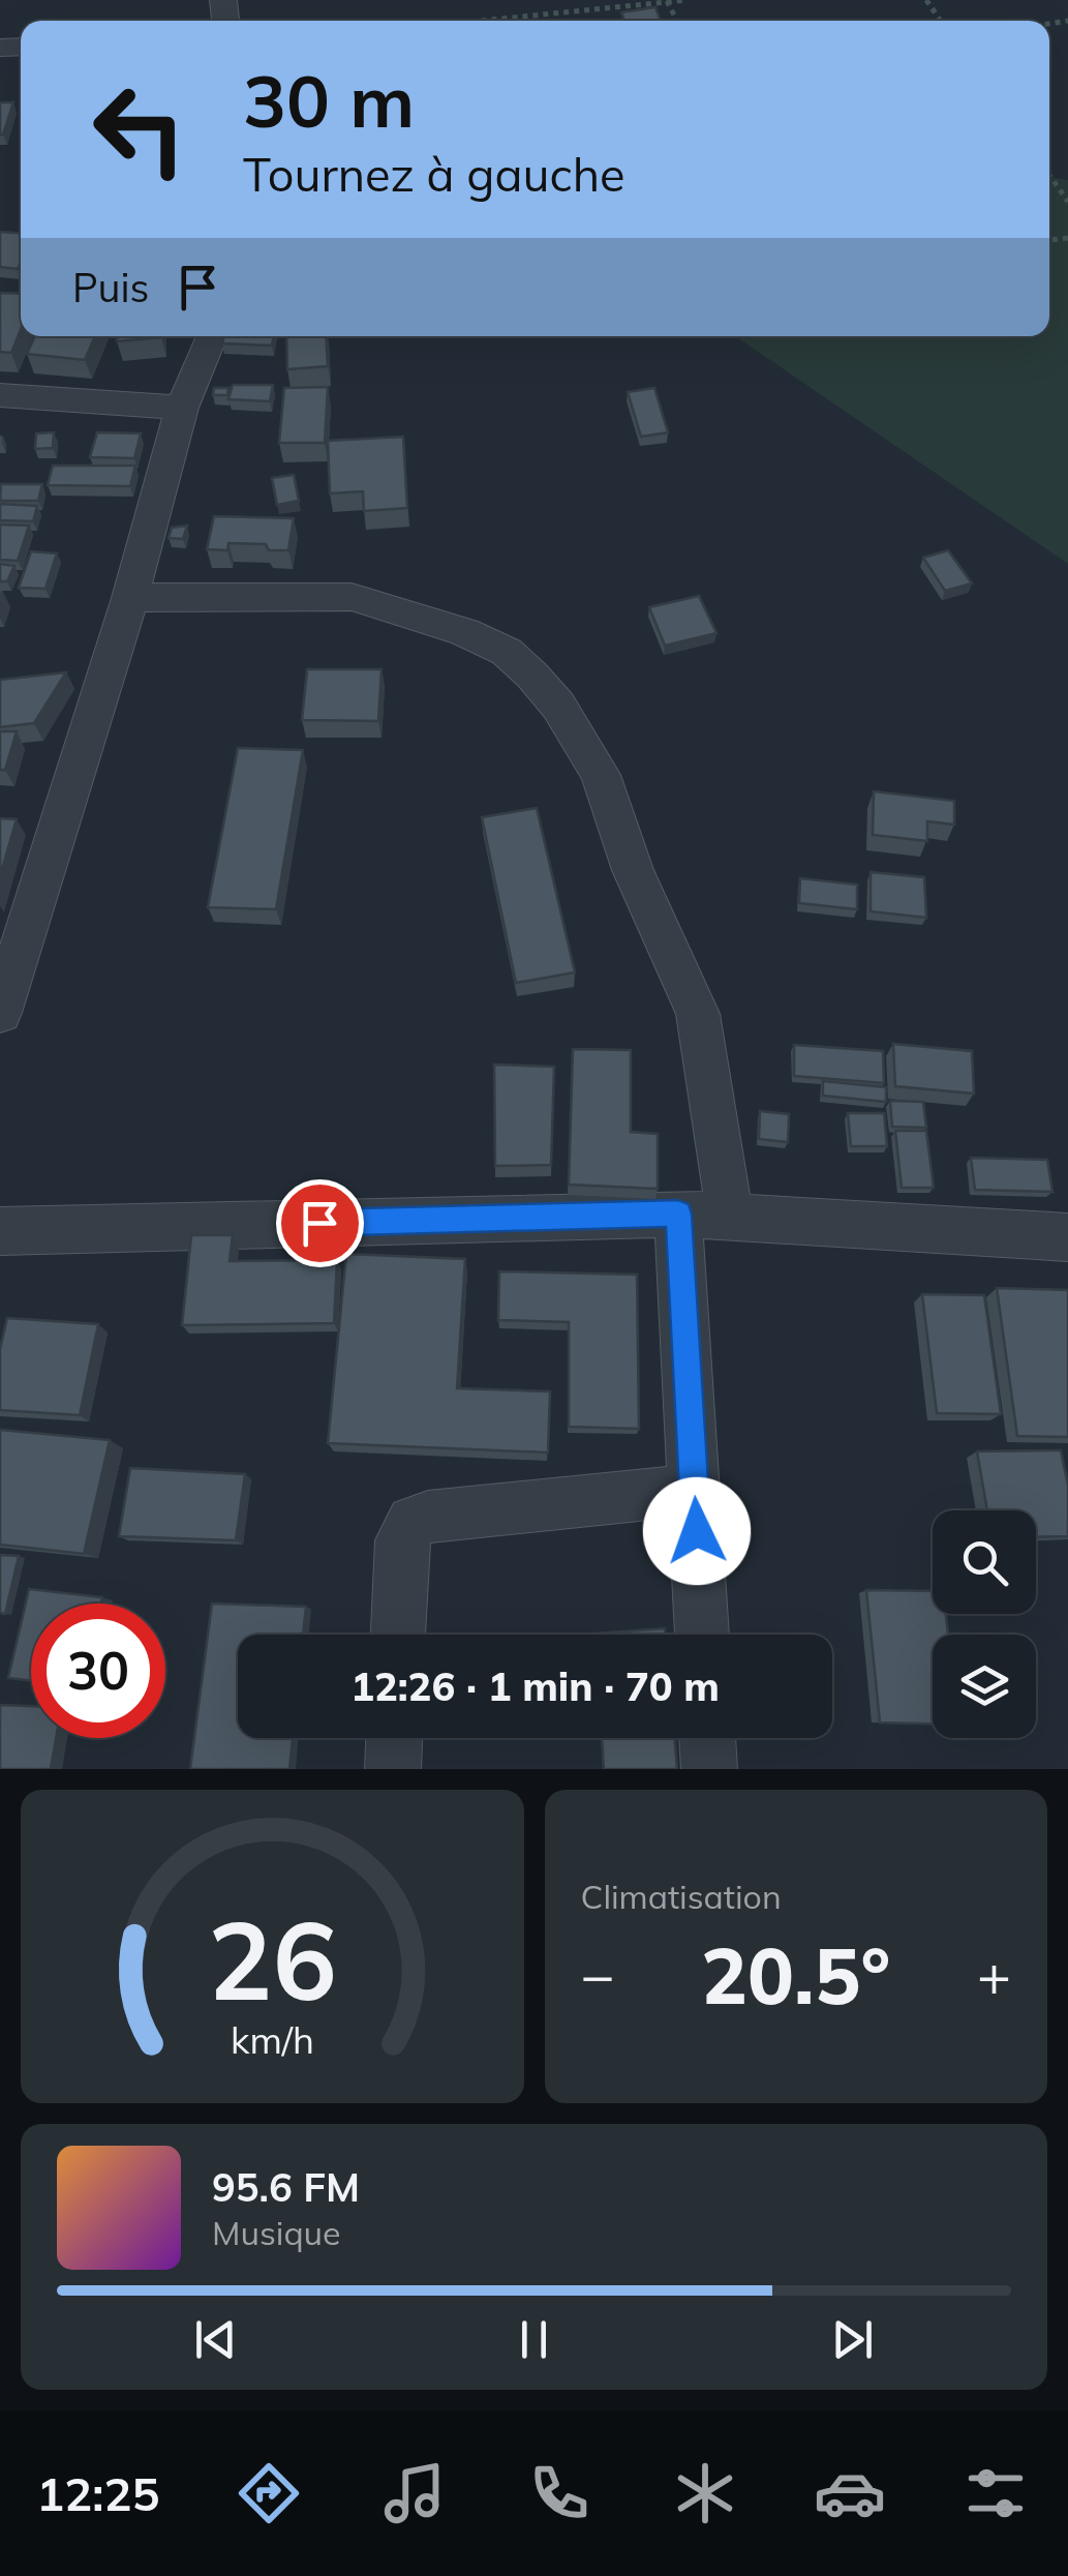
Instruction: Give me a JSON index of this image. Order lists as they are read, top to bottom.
{
  "page": {
    "turn": ["30 m", "Tournez à gauche"],
    "then": "Puis",
    "limit": "30",
    "trip": "12:26 · 1 min · 70 m",
    "tile": "Climatisation",
    "heat": ["−", "20.5°", "+"],
    "song": ["95.6 FM", "Musique"],
    "tabs": "12:25",
    "gauge": ["26", "km/h"]
  }
}
